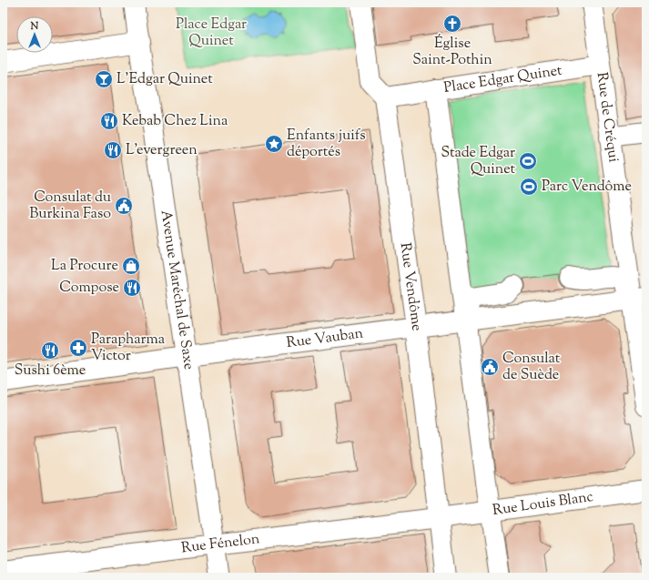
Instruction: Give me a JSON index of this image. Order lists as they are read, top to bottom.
{
  "streets": {
    "street": [
      "Place Edgar Quinet",
      "Rue de Créqui",
      "Rue Vendôme",
      "Avenue Maréchal de Saxe",
      "Rue Vauban",
      "Rue Louis Blanc",
      "Rue Fénelon"
    ]
  },
  "crossings": [
    ["Place Edgar Quinet", "Rue de Créqui"],
    ["Place Edgar Quinet", "Rue Vendôme"],
    ["Rue de Créqui", "Rue Vauban"],
    ["Rue Vendôme", "Rue Vauban"],
    ["Rue Vendôme", "Rue Louis Blanc"],
    ["Rue Vendôme", "Rue Fénelon"],
    ["Avenue Maréchal de Saxe", "Rue Vauban"],
    ["Avenue Maréchal de Saxe", "Rue Fénelon"],
    ["Rue Louis Blanc", "Rue Fénelon"]
  ],
  "parks": ["Place Edgar Quinet"],
  "places": {
    "church": ["Église Saint-Pothin"],
    "bar": ["L’Edgar Quinet"],
    "restaurant": [
      "Kebab Chez Lina",
      "L'evergreen",
      "Compose",
      "Sushi 6ème"
    ],
    "place": ["Enfants juifs déportés"],
    "sports": ["Stade Edgar Quinet", "Parc Vendôme"],
    "public building": ["Consulat du Burkina Faso", "Consulat de Suède"],
    "shop": ["La Procure"],
    "pharmacy": ["Parapharma Victor"]
  },
  "north": "top"
}
